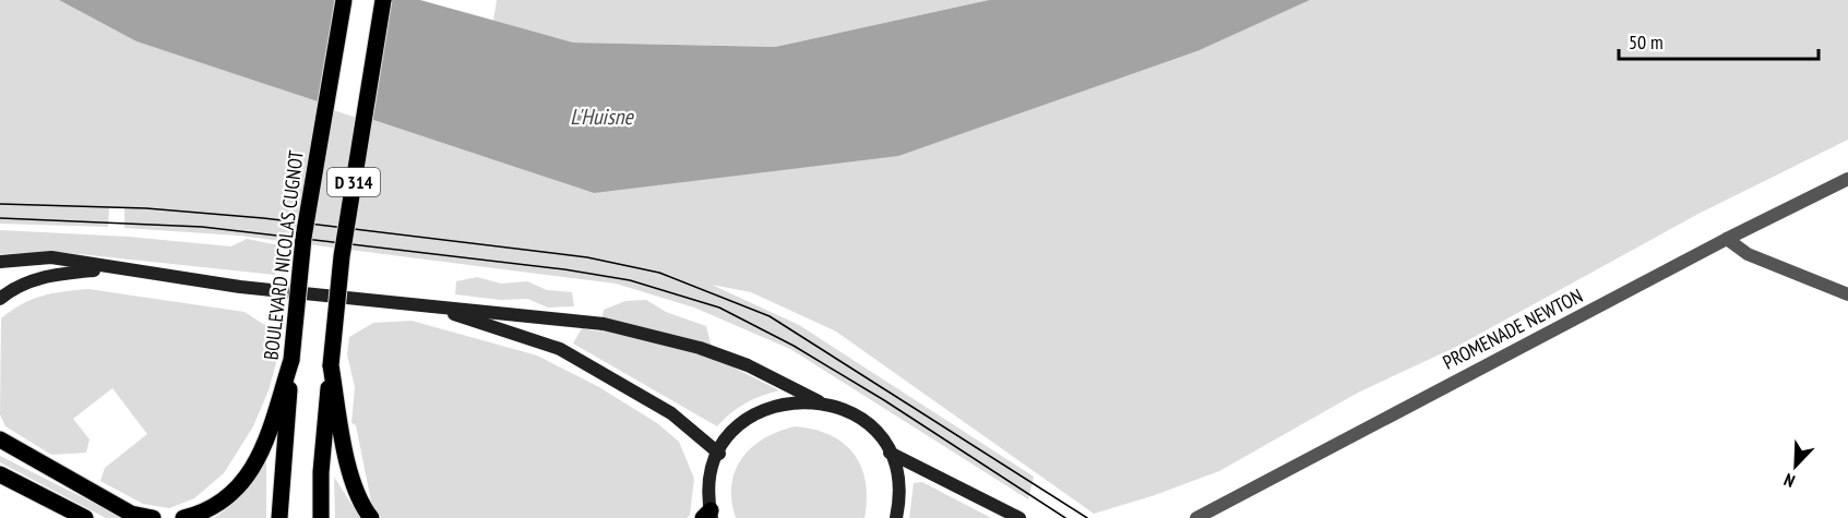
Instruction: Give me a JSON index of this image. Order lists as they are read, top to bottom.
{
  "streets": {
    "main road": ["D 314", "BOULEVARD NICOLAS CUGNOT"],
    "street": ["PROMENADE NEWTON"]
  },
  "water": ["L'Huisne"],
  "scale_bar": "50 m",
  "north": "bottom left"
}
